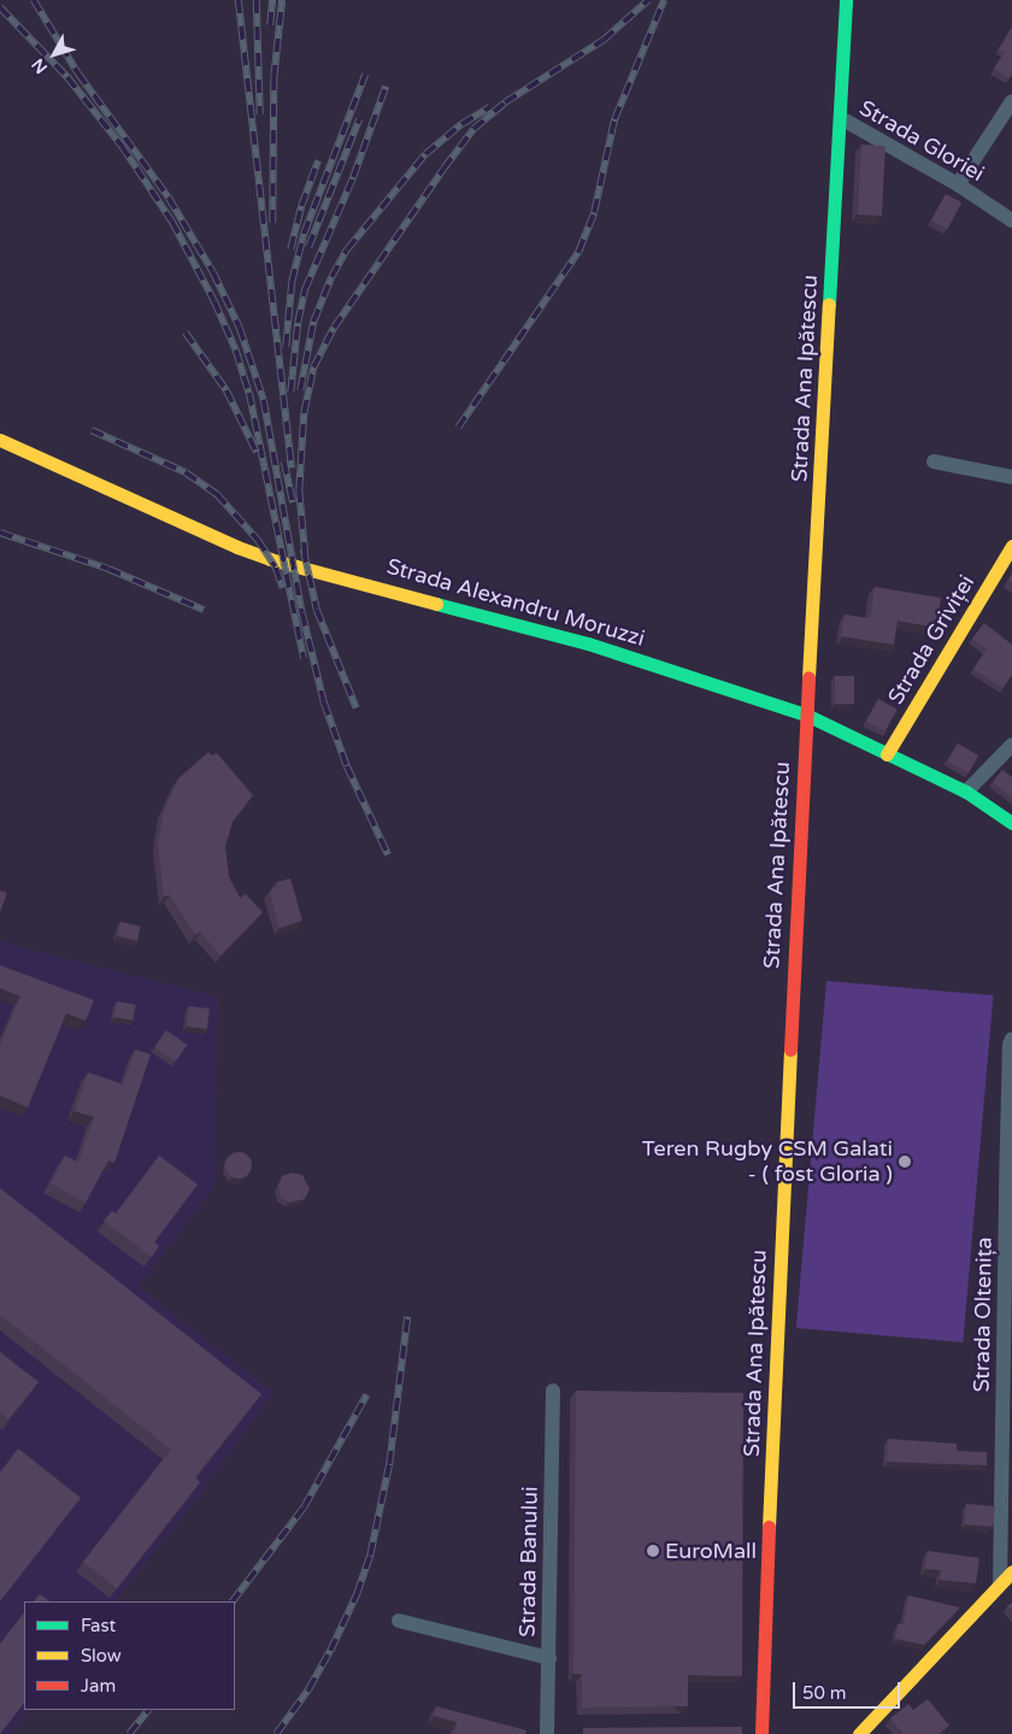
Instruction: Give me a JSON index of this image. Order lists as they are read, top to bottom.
{
  "streets": {
    "main road": ["Strada Ana Ipătescu", "Strada Alexandru Moruzzi", "Strada Griviței"],
    "street": ["Strada Gloriei", "Strada Oltenița", "Strada Banului"]
  },
  "crossings": [
    ["Strada Gloriei", "Strada Ana Ipătescu"],
    ["Strada Ana Ipătescu", "Strada Alexandru Moruzzi"],
    ["Strada Alexandru Moruzzi", "Strada Griviței"]
  ],
  "places": ["Teren Rugby CSM Galati - ( fost Gloria )", "EuroMall"],
  "legend": ["Fast", "Slow", "Jam"],
  "scale_bar": "50 m",
  "north": "bottom left"
}
